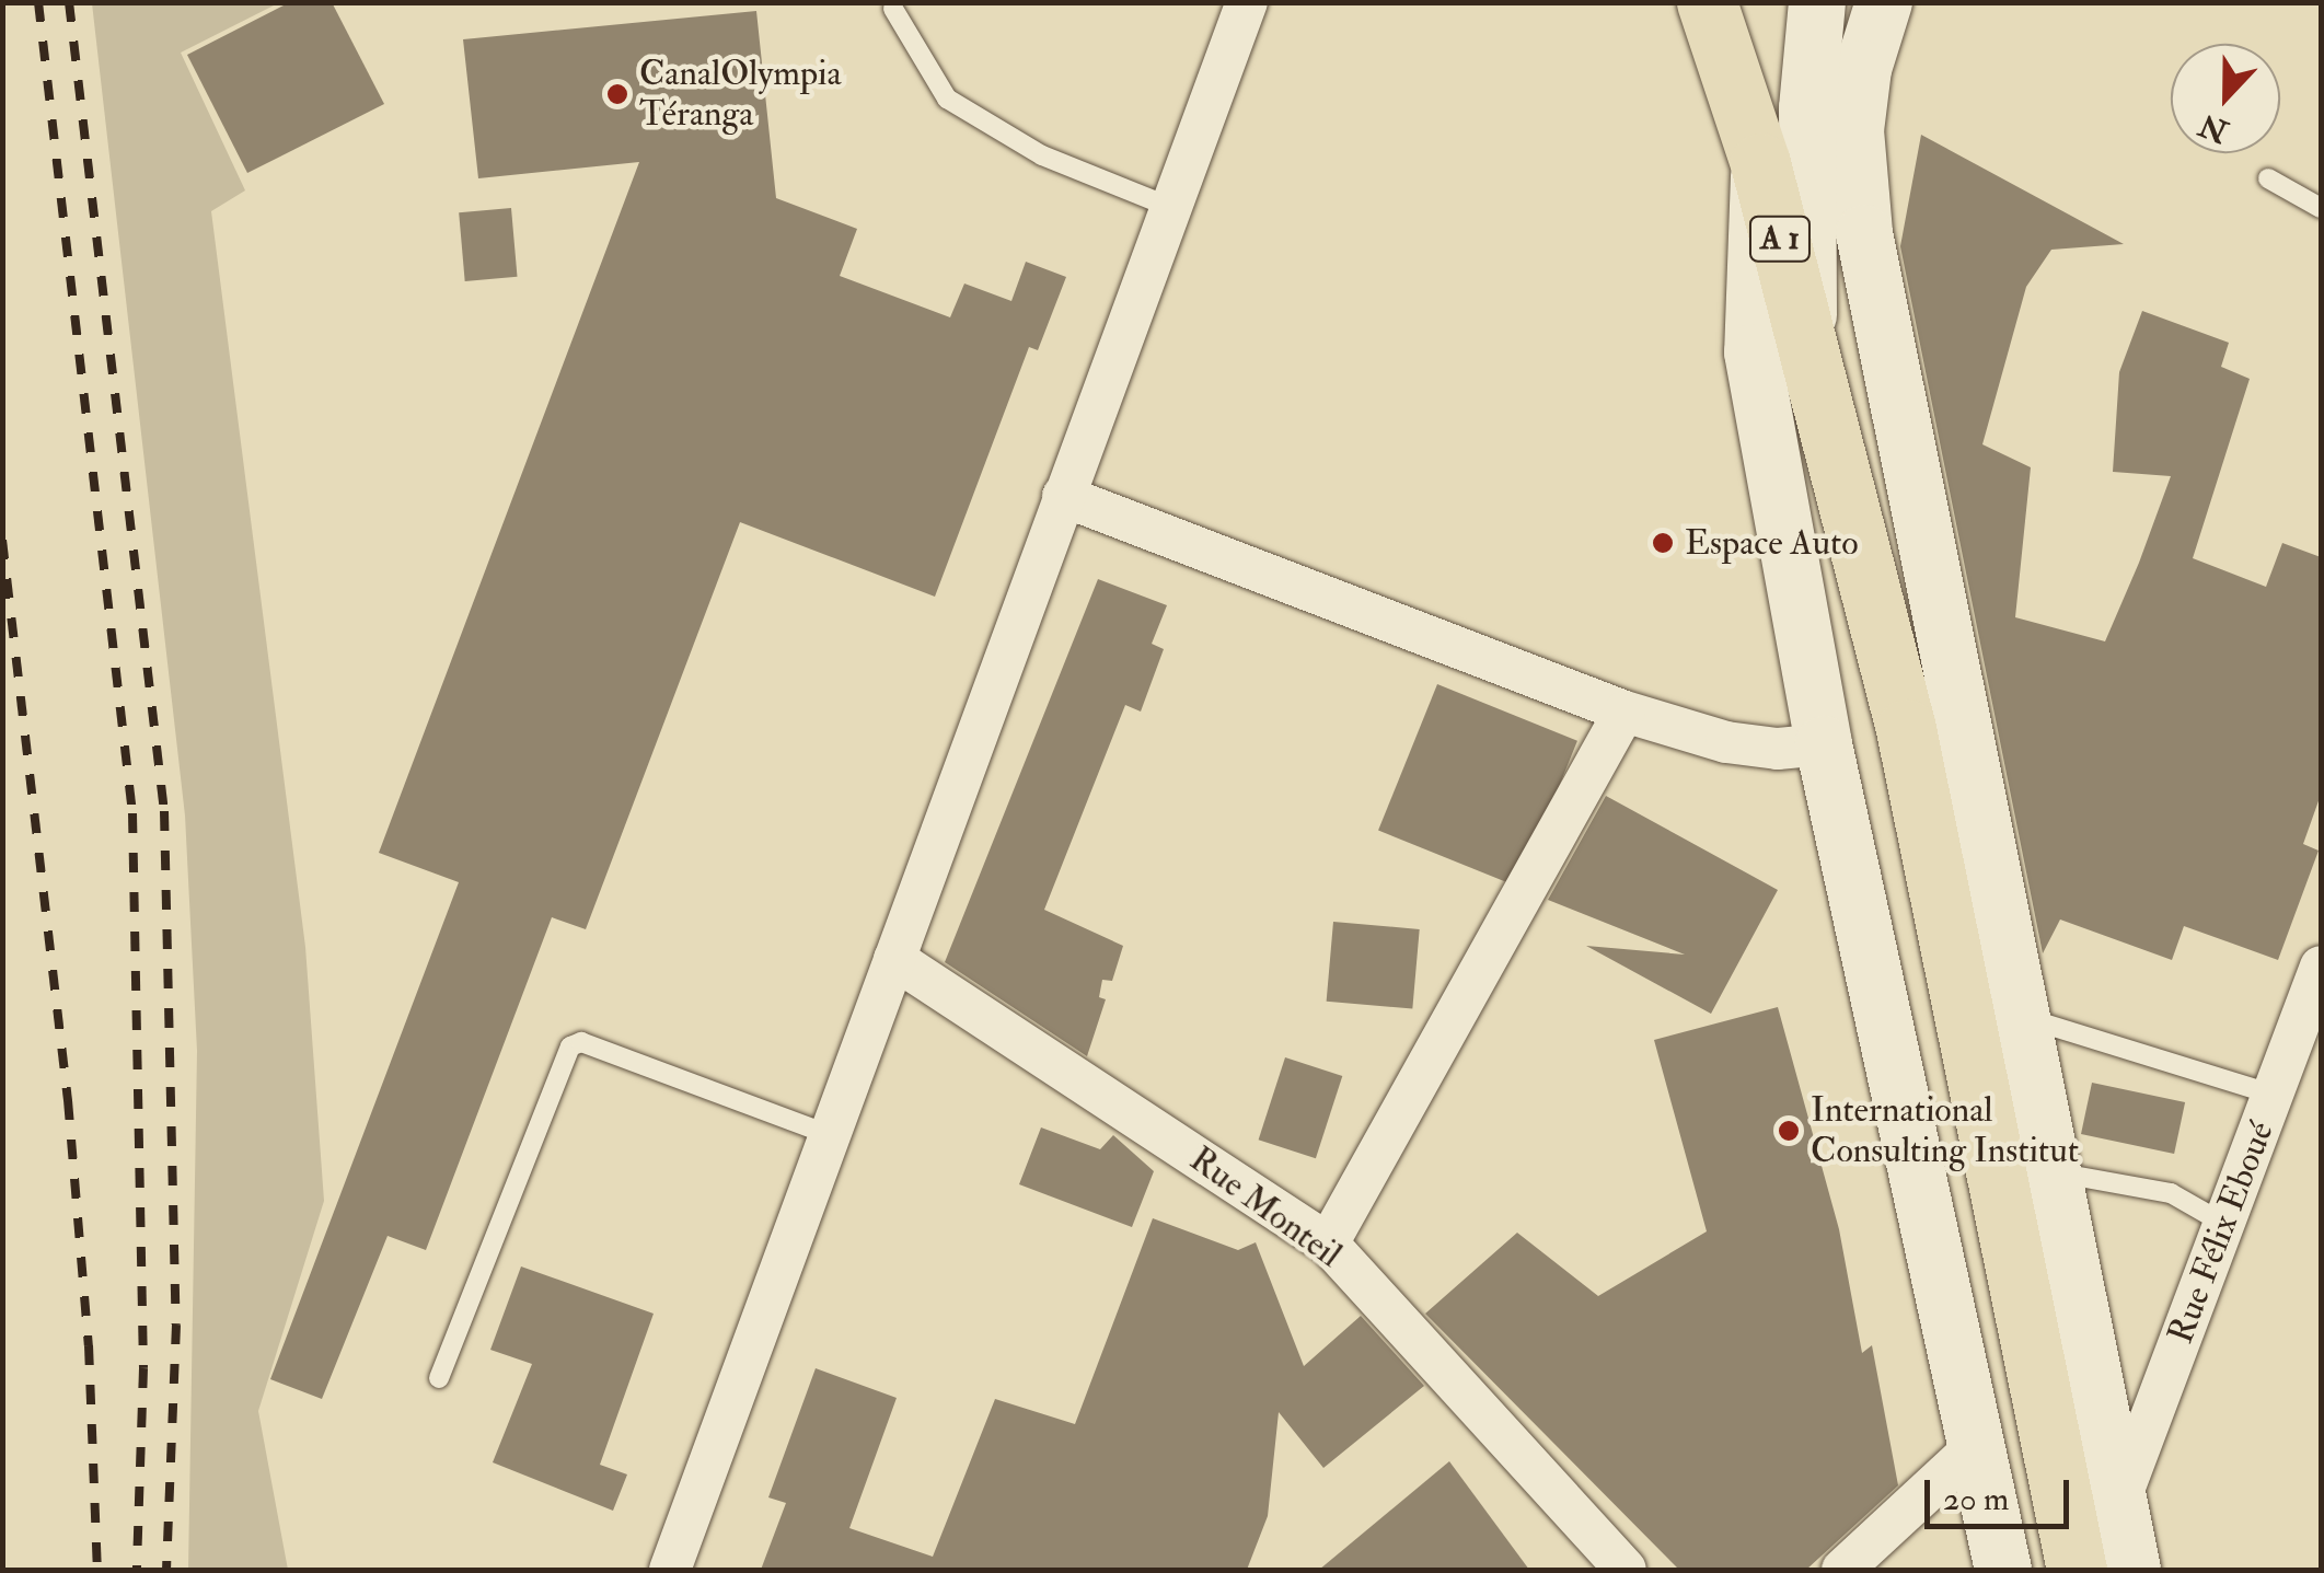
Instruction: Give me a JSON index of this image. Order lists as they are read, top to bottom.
{
  "streets": {
    "highway": ["A 1"],
    "street": ["Rue Monteil", "Rue Félix Eboué"]
  },
  "places": ["CanalOlympia Téranga", "Espace Auto", "International Consulting Institut"],
  "scale_bar": "20 m",
  "north": "bottom"
}
